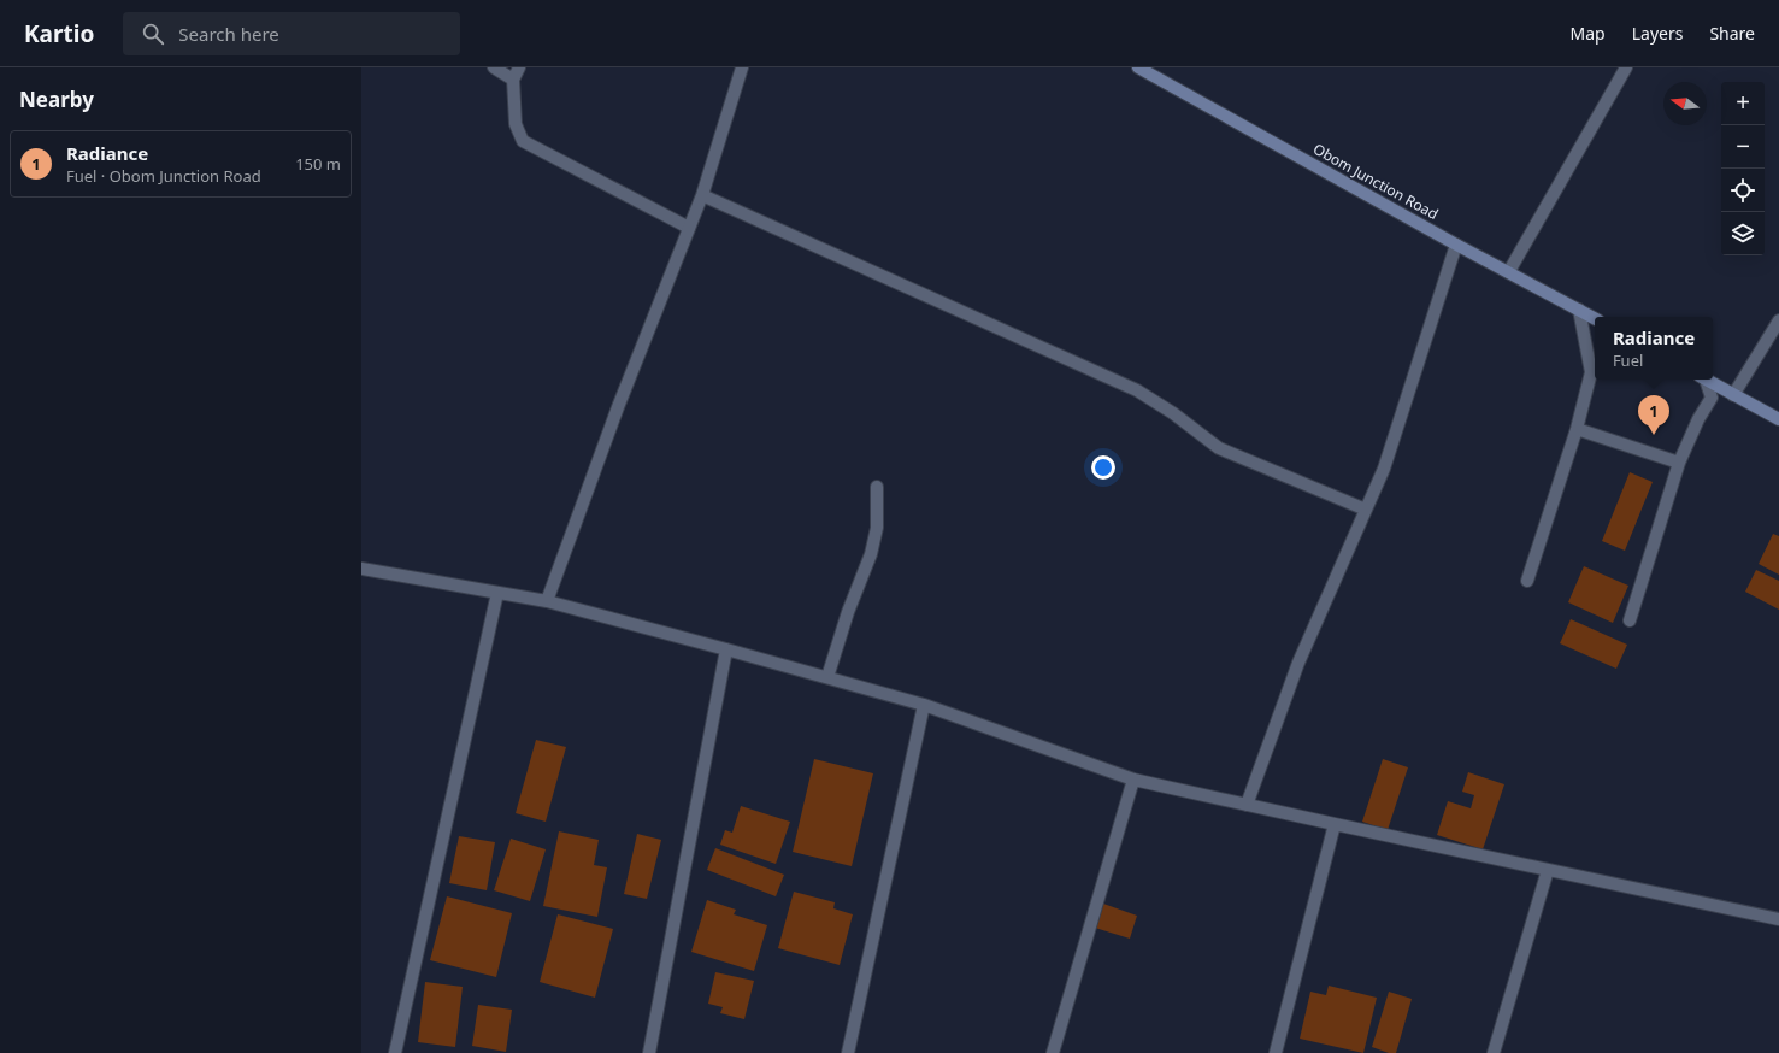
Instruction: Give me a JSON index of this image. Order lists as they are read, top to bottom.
{
  "streets": {
    "main road": ["Obom Junction Road"]
  },
  "north": "left",
  "page": {
    "header": "Kartio",
    "search": "Search here",
    "nav": ["Map", "Layers", "Share"],
    "heading": "Nearby",
    "map_buttons": ["+", "−"],
    "list": [
      {
        "mark": "1",
        "name": "Radiance",
        "note": "Fuel · Obom Junction Road",
        "value": "150 m"
      }
    ],
    "popup": ["Radiance", "Fuel"],
    "pins": "1"
  }
}
